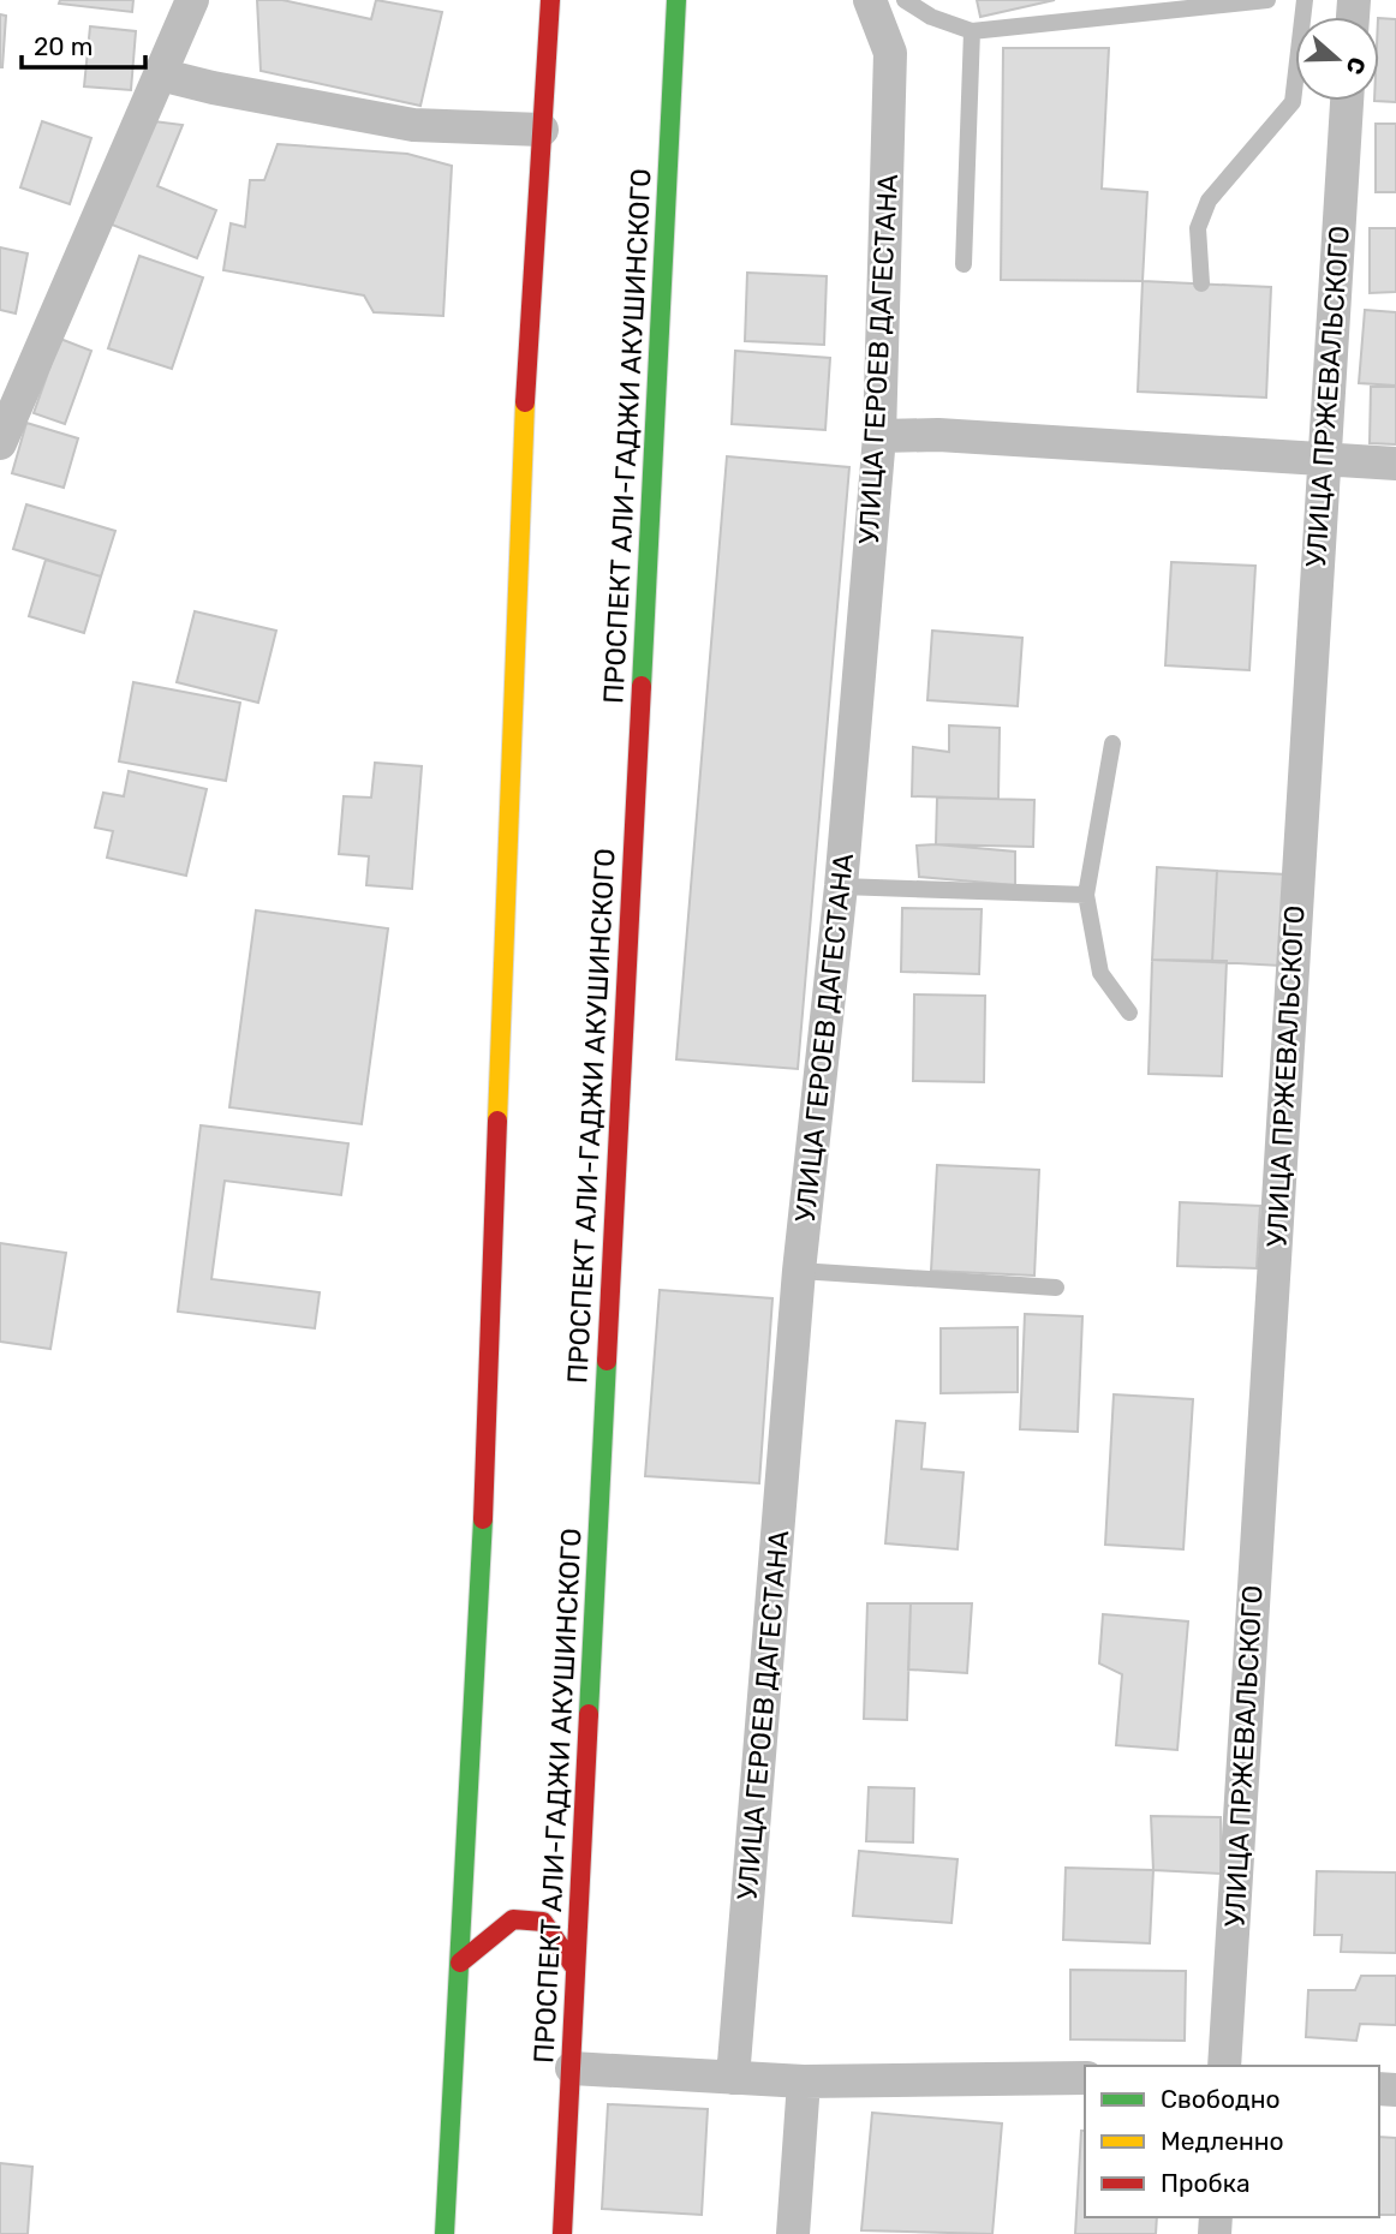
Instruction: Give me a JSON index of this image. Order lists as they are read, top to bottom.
{
  "streets": {
    "main road": ["ПРОСПЕКТ АЛИ-ГАДЖИ АКУШИНСКОГО"],
    "street": ["УЛИЦА ГЕРОЕВ ДАГЕСТАНА", "УЛИЦА ПРЖЕВАЛЬСКОГО"]
  },
  "legend": ["Свободно", "Медленно", "Пробка"],
  "scale_bar": "20 m",
  "north": "right"
}
